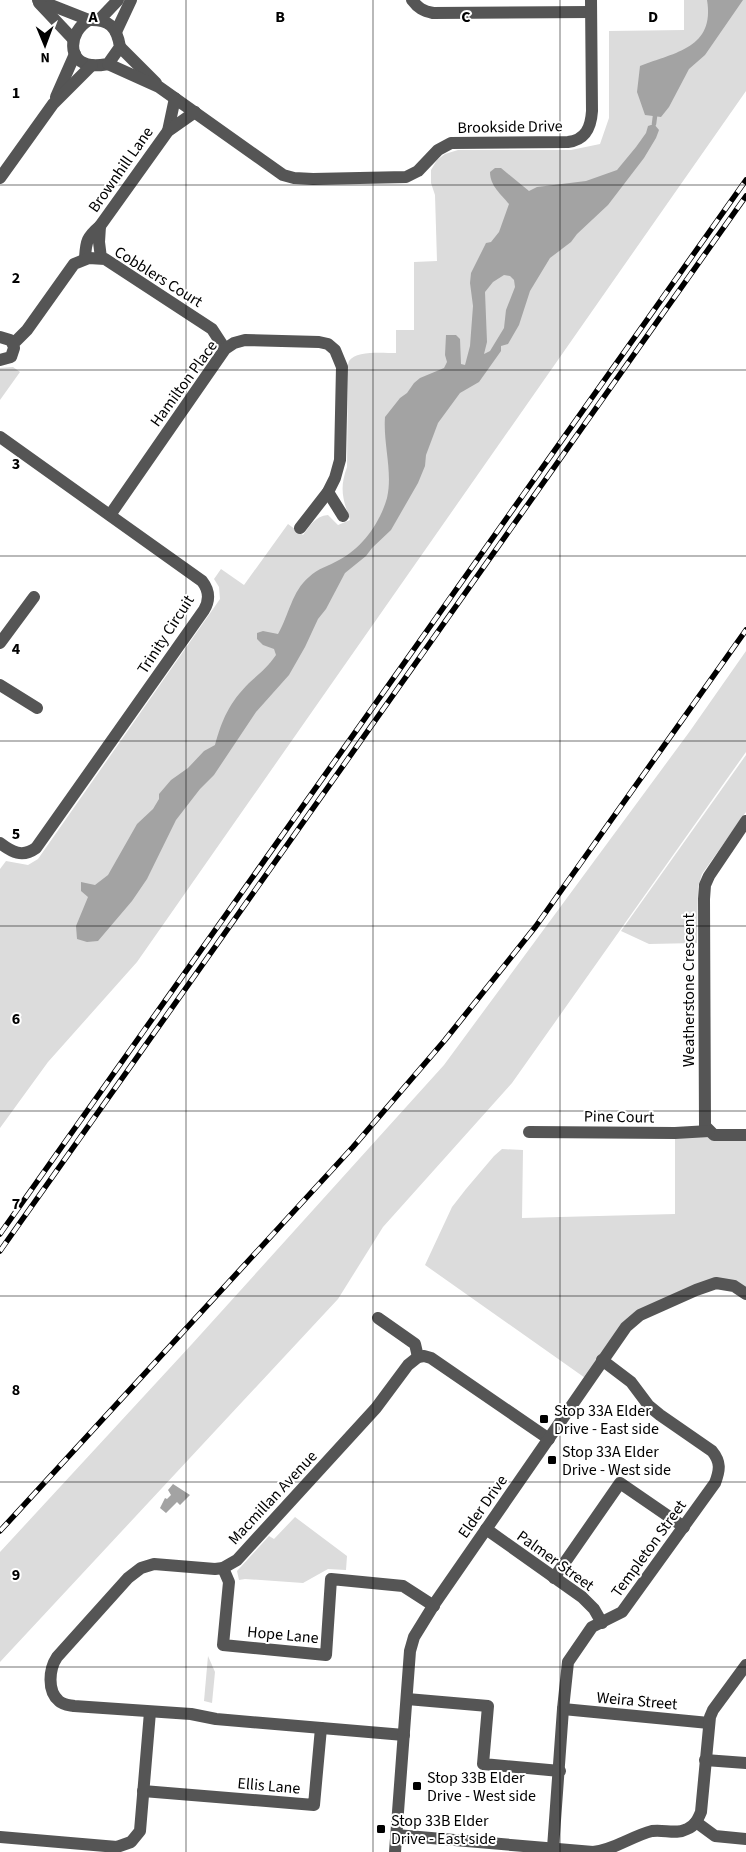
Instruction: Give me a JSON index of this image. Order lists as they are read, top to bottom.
{
  "streets": {
    "street": [
      "Brookside Drive",
      "Brownhill Lane",
      "Cobblers Court",
      "Hamilton Place",
      "Trinity Circuit",
      "Weatherstone Crescent",
      "Pine Court",
      "Macmillan Avenue",
      "Elder Drive",
      "Templeton Street",
      "Palmer Street",
      "Hope Lane",
      "Weira Street",
      "Ellis Lane"
    ]
  },
  "crossings": [
    ["Brookside Drive", "Brownhill Lane"],
    ["Brownhill Lane", "Cobblers Court"],
    ["Cobblers Court", "Hamilton Place"],
    ["Hamilton Place", "Trinity Circuit"],
    ["Weatherstone Crescent", "Pine Court"],
    ["Macmillan Avenue", "Hope Lane"],
    ["Elder Drive", "Templeton Street"],
    ["Elder Drive", "Palmer Street"],
    ["Elder Drive", "Hope Lane"],
    ["Templeton Street", "Palmer Street"],
    ["Templeton Street", "Weira Street"]
  ],
  "places": {
    "transit": [
      "Stop 33A Elder Drive - East side",
      "Stop 33A Elder Drive - West side",
      "Stop 33B Elder Drive - West side",
      "Stop 33B Elder Drive - East side"
    ]
  },
  "north": "bottom",
  "grid": {
    "columns": [
      "A",
      "B",
      "C",
      "D"
    ],
    "rows": [
      "1",
      "2",
      "3",
      "4",
      "5",
      "6",
      "7",
      "8",
      "9"
    ]
  }
}
